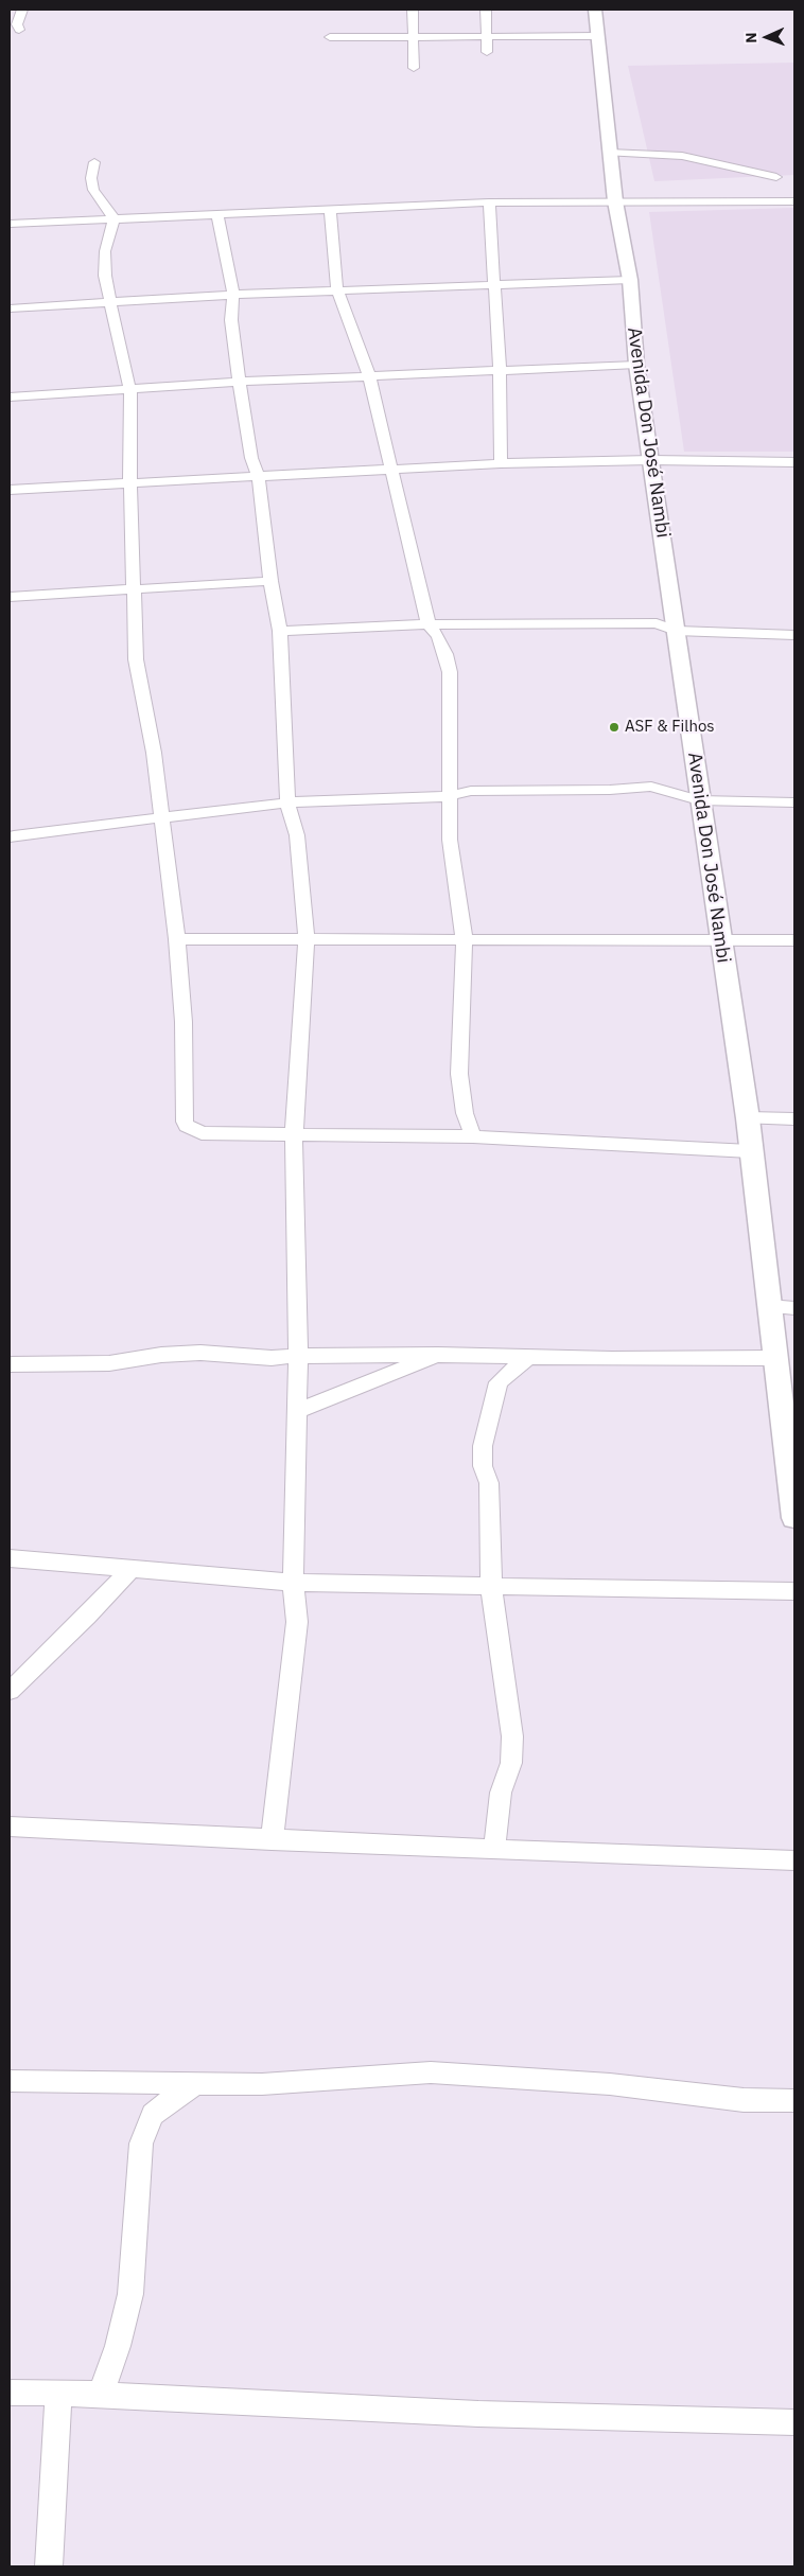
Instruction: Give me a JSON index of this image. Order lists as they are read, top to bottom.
{
  "streets": {
    "street": ["Avenida Don José Nambi"]
  },
  "places": ["ASF & Filhos"],
  "north": "left"
}
